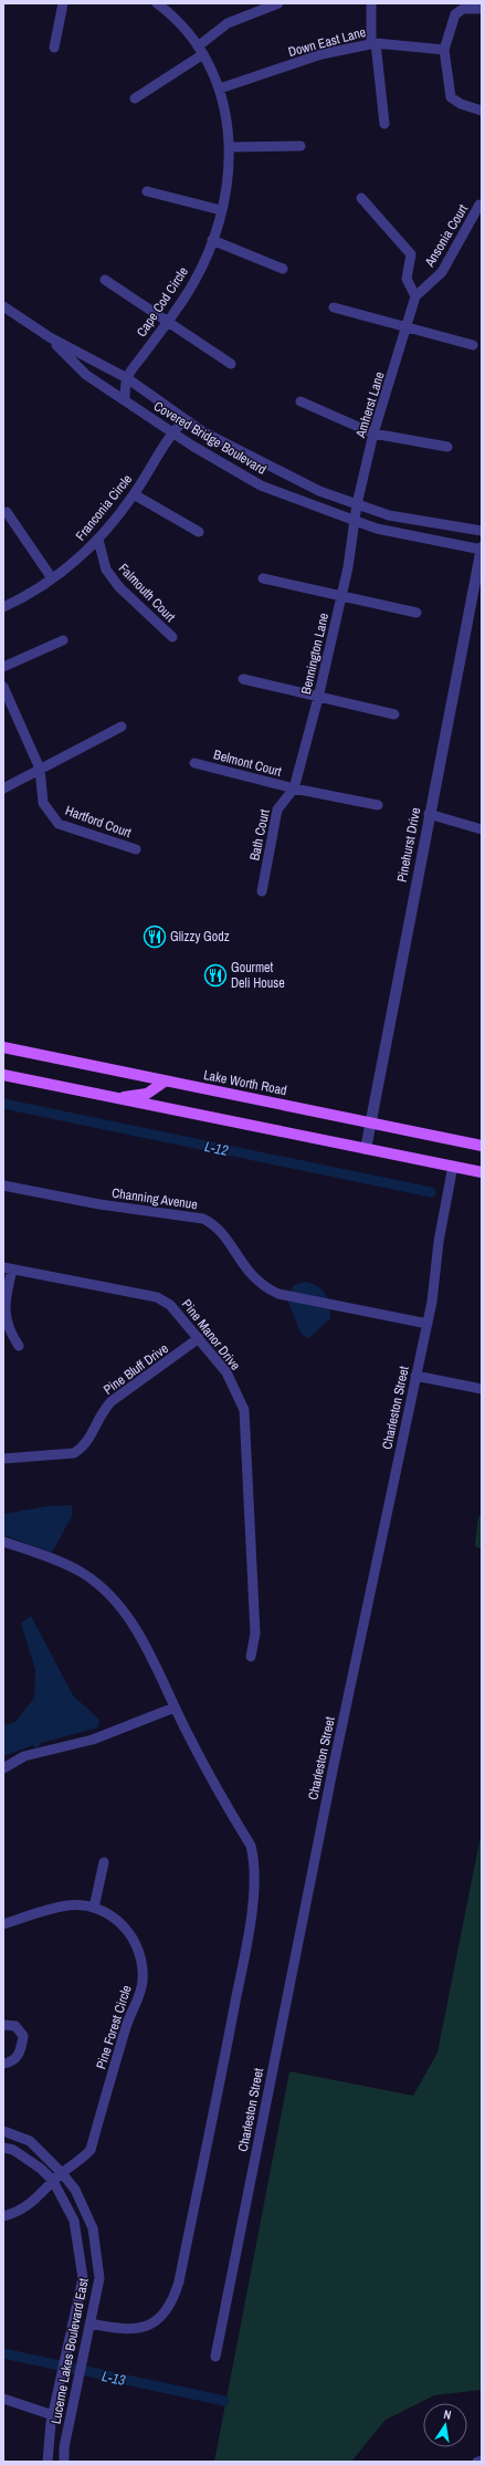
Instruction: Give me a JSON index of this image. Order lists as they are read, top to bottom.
{
  "streets": {
    "main road": ["Lake Worth Road"],
    "street": [
      "Down East Lane",
      "Ansonia Court",
      "Cape Cod Circle",
      "Amherst Lane",
      "Covered Bridge Boulevard",
      "Franconia Circle",
      "Falmouth Court",
      "Bennington Lane",
      "Belmont Court",
      "Hartford Court",
      "Bath Court",
      "Pinehurst Drive",
      "Channing Avenue",
      "Pine Manor Drive",
      "Pine Bluff Drive",
      "Charleston Street",
      "Pine Forest Circle",
      "Lucerne Lakes Boulevard East"
    ]
  },
  "crossings": [
    ["Down East Lane", "Cape Cod Circle"],
    ["Ansonia Court", "Amherst Lane"],
    ["Cape Cod Circle", "Covered Bridge Boulevard"],
    ["Amherst Lane", "Covered Bridge Boulevard"],
    ["Amherst Lane", "Bennington Lane"],
    ["Covered Bridge Boulevard", "Franconia Circle"],
    ["Covered Bridge Boulevard", "Bennington Lane"],
    ["Covered Bridge Boulevard", "Pinehurst Drive"],
    ["Franconia Circle", "Falmouth Court"],
    ["Bennington Lane", "Belmont Court"],
    ["Bennington Lane", "Bath Court"],
    ["Belmont Court", "Bath Court"],
    ["Pinehurst Drive", "Lake Worth Road"],
    ["Channing Avenue", "Charleston Street"],
    ["Pine Manor Drive", "Pine Bluff Drive"],
    ["Pine Forest Circle", "Lucerne Lakes Boulevard East"]
  ],
  "water": ["L-12", "L-13"],
  "places": {
    "restaurant": ["Glizzy Godz", "Gourmet Deli House"]
  },
  "north": "top"
}
